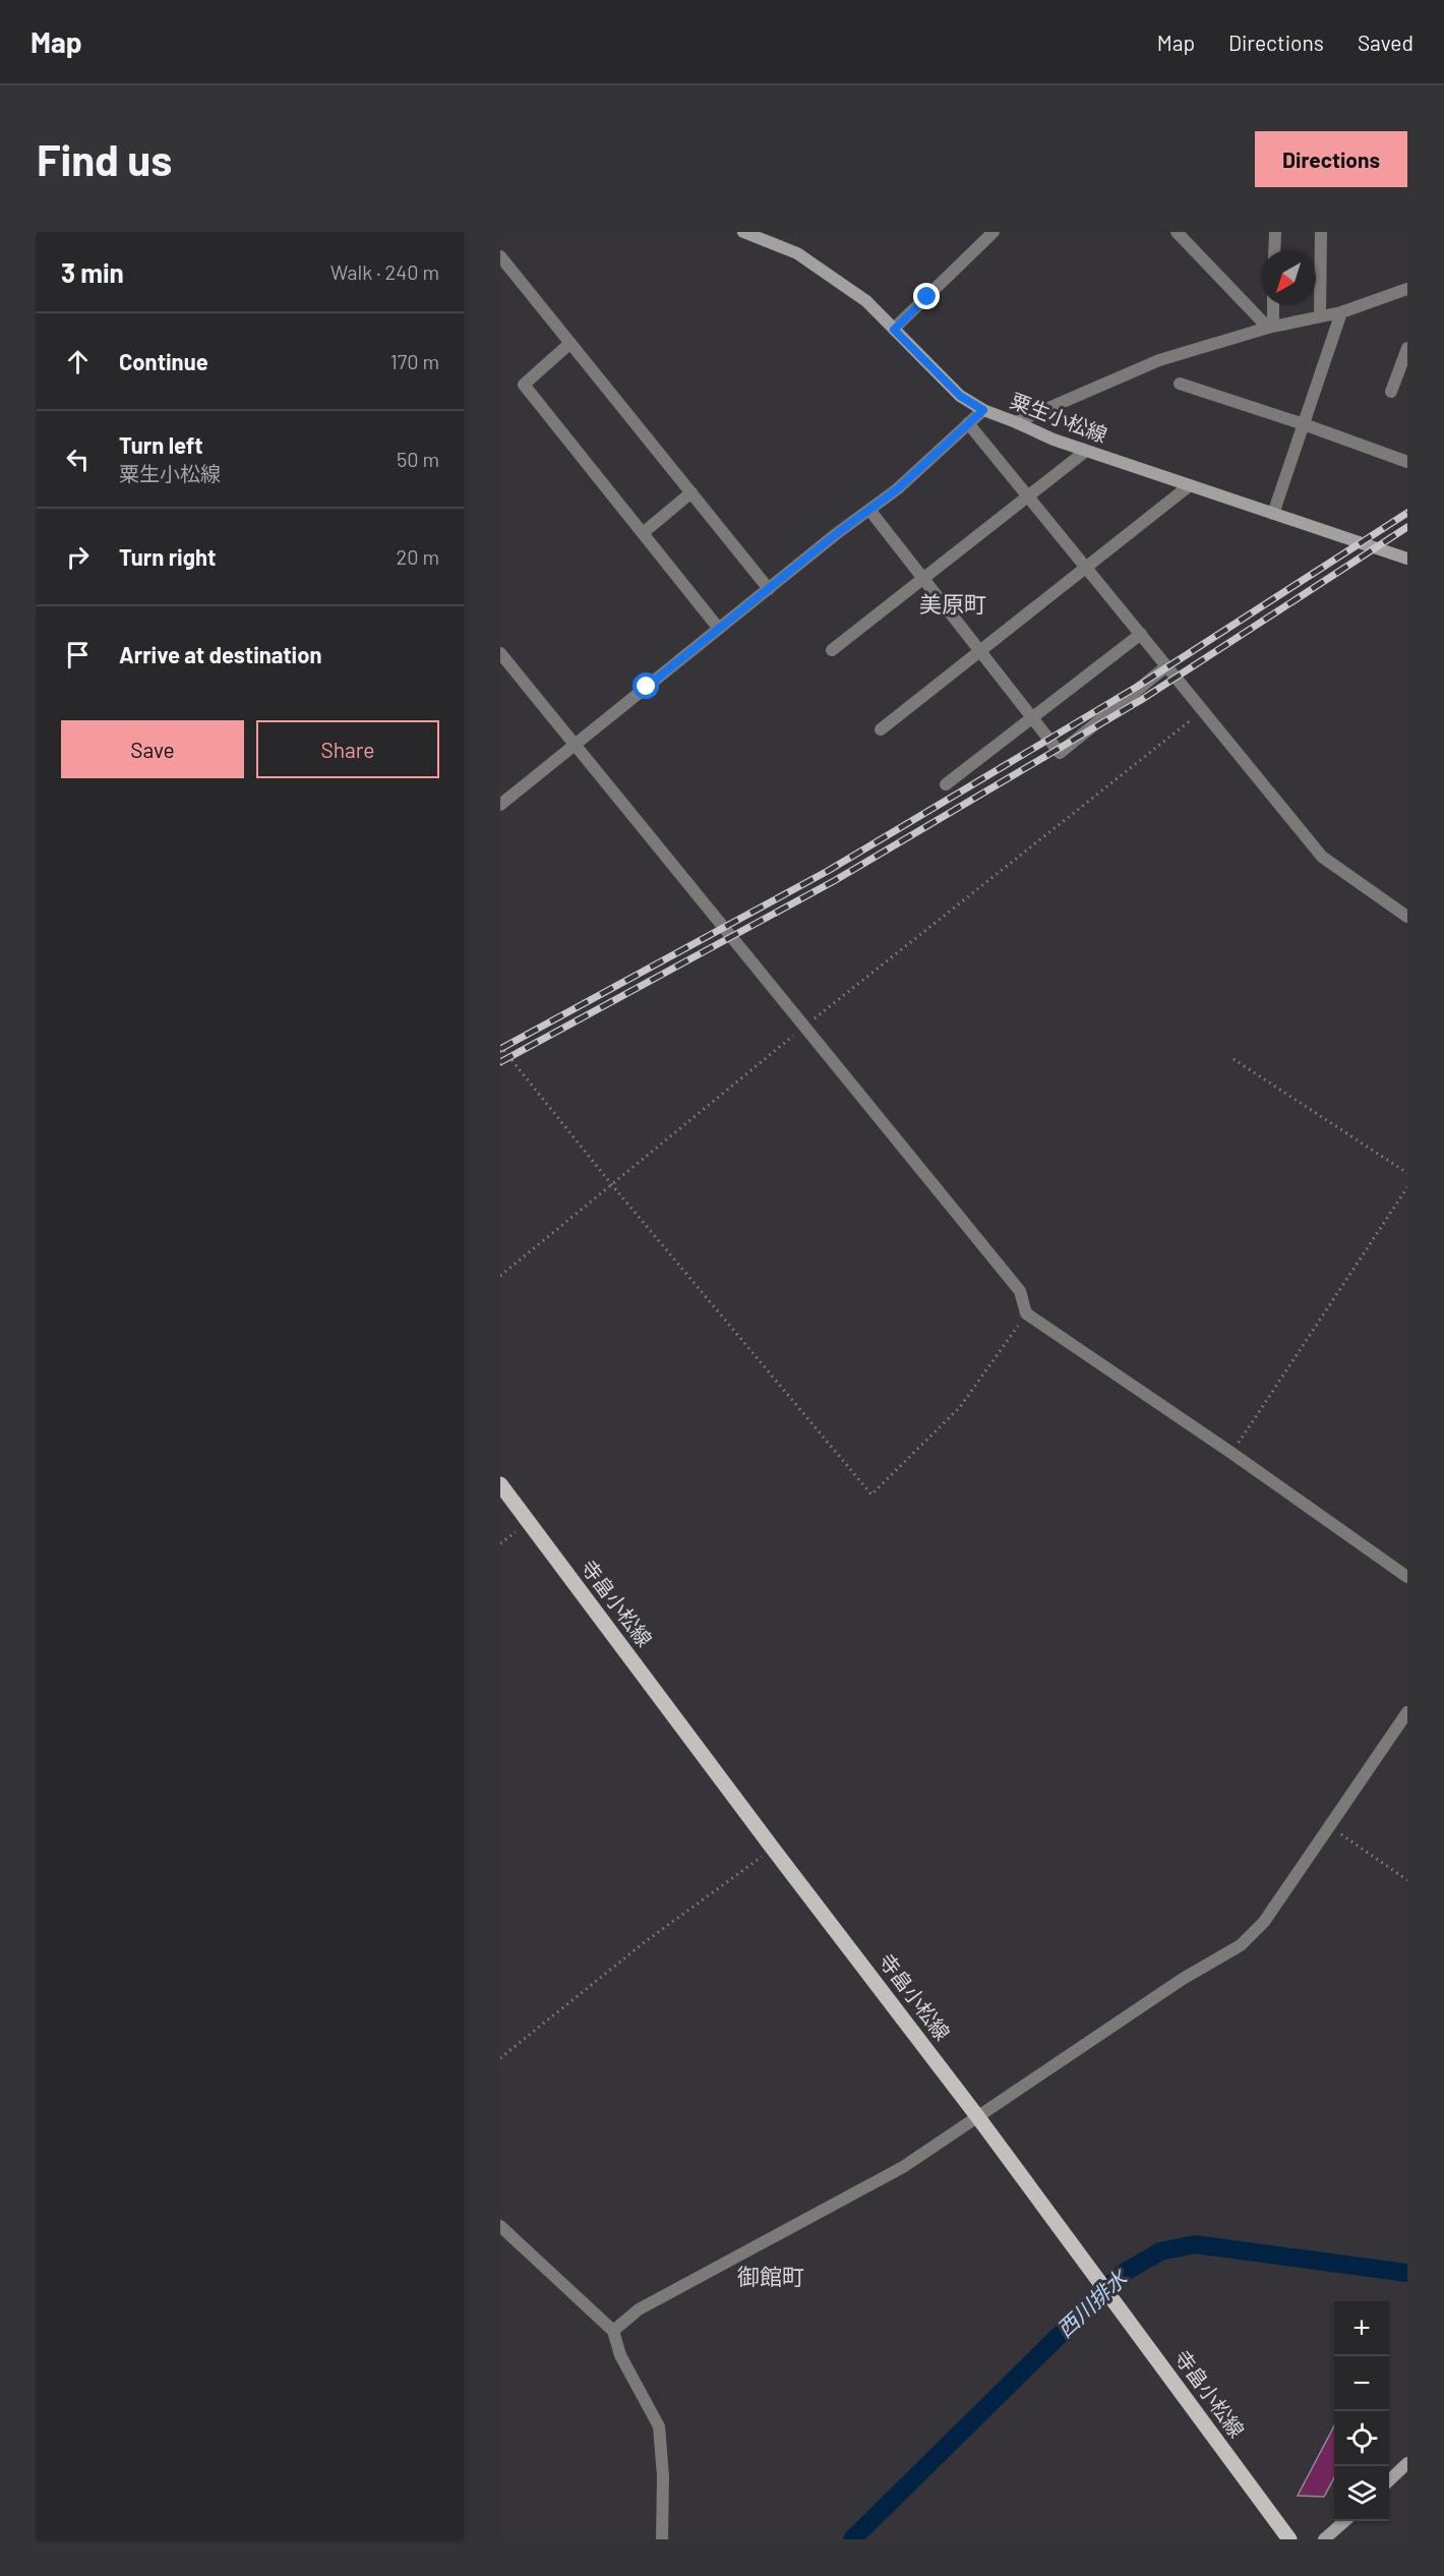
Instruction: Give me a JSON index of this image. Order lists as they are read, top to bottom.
{
  "streets": {
    "main road": ["粟生小松線", "寺畠小松線"]
  },
  "districts": ["美原町", "御館町"],
  "water": ["西川排水"],
  "north": "bottom left",
  "page": {
    "header": "Map",
    "nav": ["Map", "Directions", "Saved"],
    "buttons": [
      "Directions",
      ["Save", "Share"]
    ],
    "title": "Find us",
    "heading": ["3 min", "Walk · 240 m"],
    "list": [
      ["Continue", "170 m"],
      ["Turn left", "粟生小松線", "50 m"],
      ["Turn right", "20 m"],
      "Arrive at destination"
    ],
    "map_buttons": ["+", "−"]
  }
}
